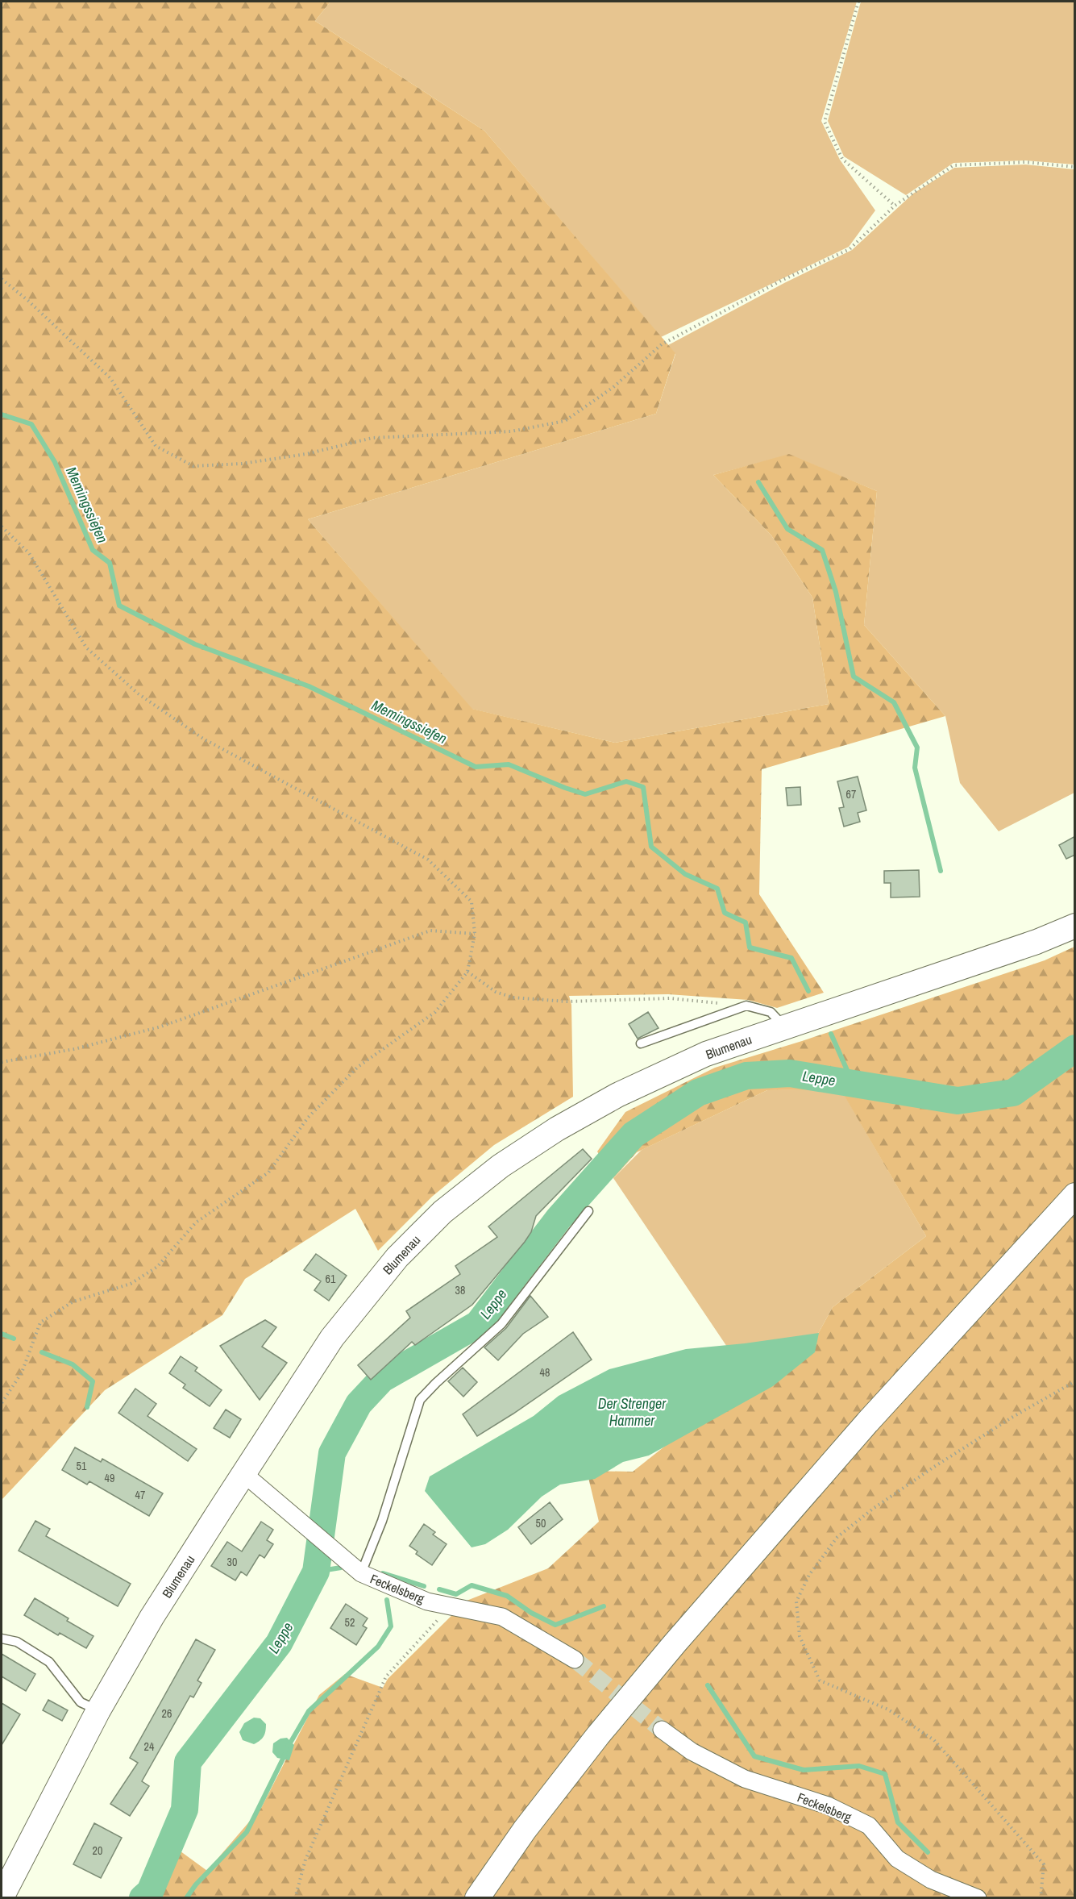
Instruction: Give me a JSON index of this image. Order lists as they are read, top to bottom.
{
  "streets": {
    "main road": ["Blumenau"],
    "street": ["Feckelsberg"]
  },
  "crossings": [
    ["Blumenau", "Feckelsberg"]
  ],
  "water": ["Memingssiefen", "Leppe", "Der Strenger Hammer"],
  "house_numbers": [
    "67",
    "61",
    "38",
    "48",
    "51",
    "49",
    "47",
    "50",
    "30",
    "52",
    "26",
    "24",
    "20"
  ]
}
